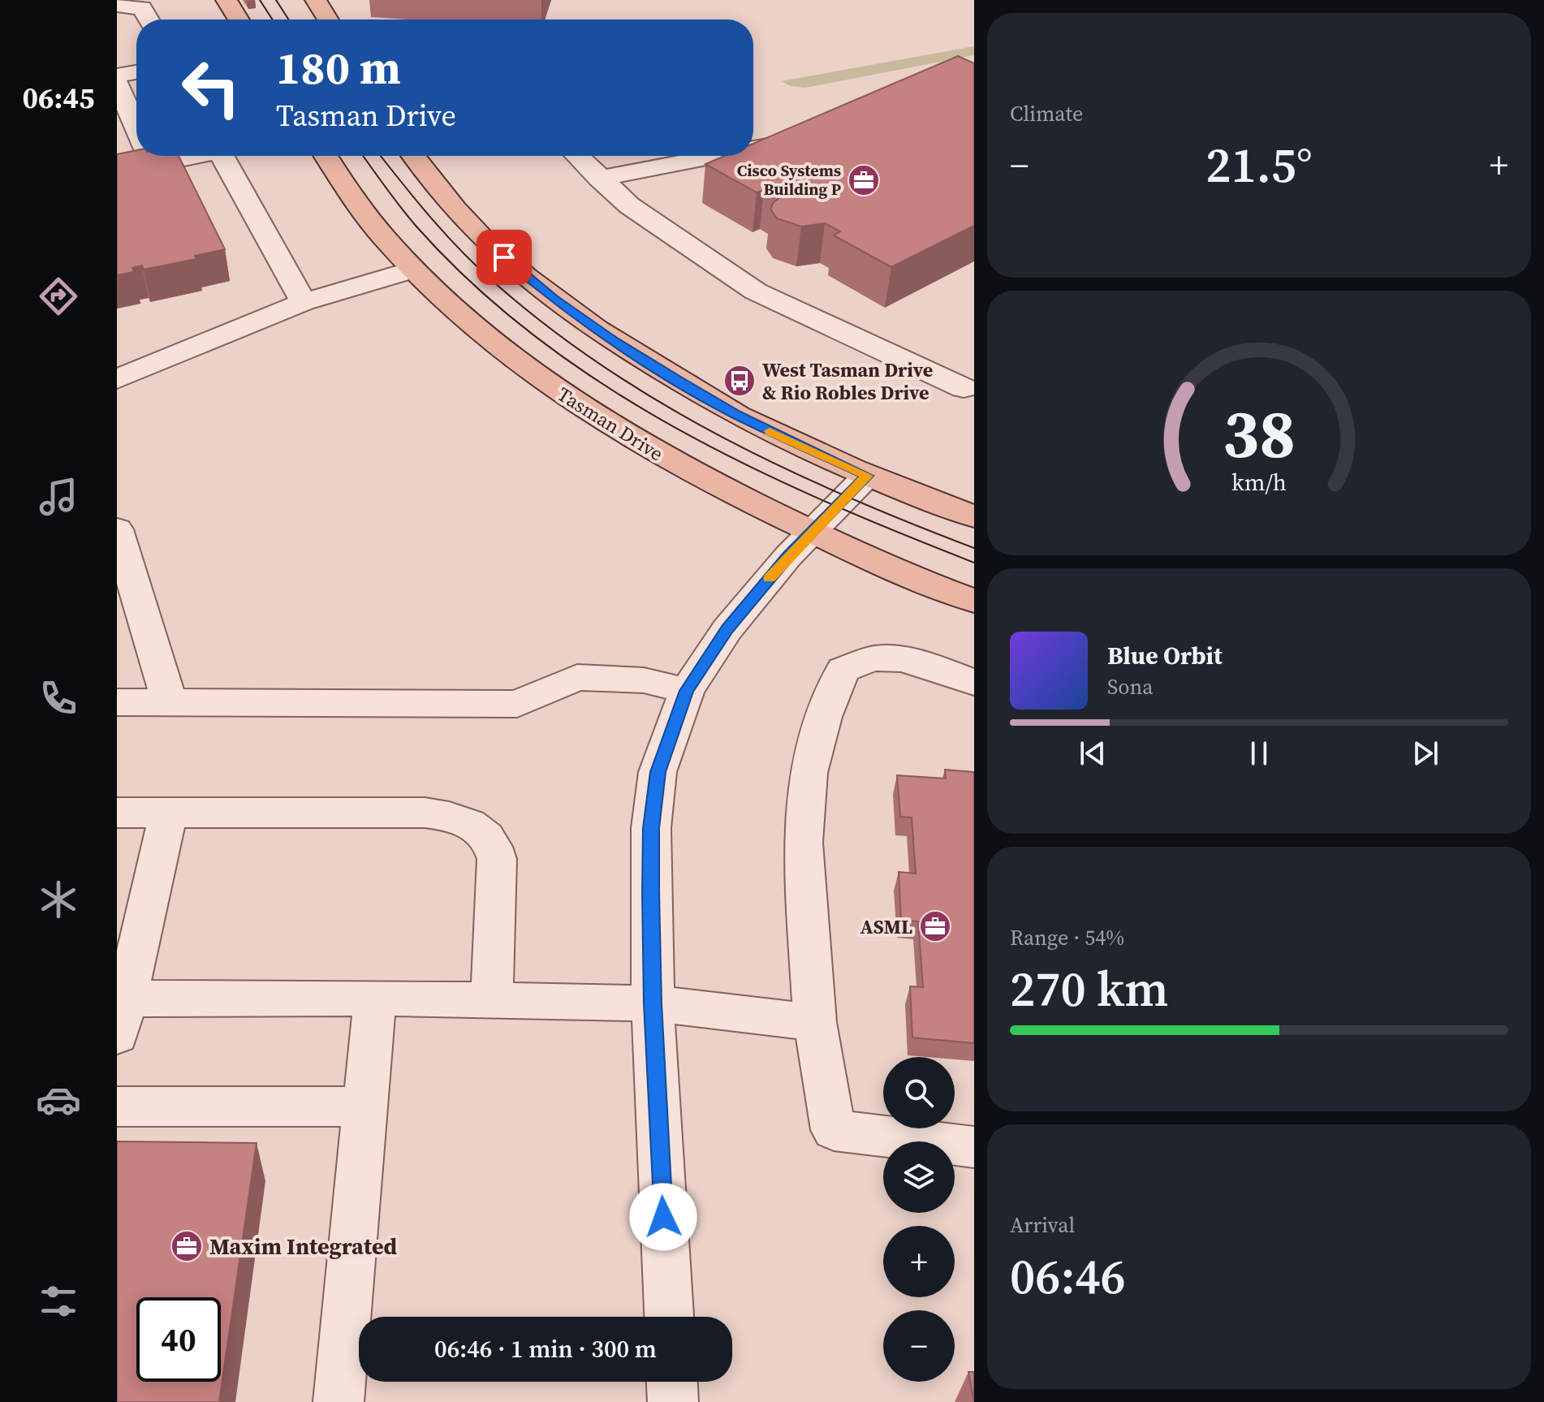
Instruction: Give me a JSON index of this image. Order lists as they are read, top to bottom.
{
  "streets": {
    "main road": ["Tasman Drive"]
  },
  "places": {
    "office": ["Cisco Systems Building P", "ASML", "Maxim Integrated"],
    "bus stop": ["West Tasman Drive & Rio Robles Drive"]
  },
  "page": {
    "tabs": "06:45",
    "tile": [
      "Climate",
      ["Range · 54%", "270 km"],
      ["Arrival", "06:46"]
    ],
    "turn": ["180 m", "Tasman Drive"],
    "heat": ["−", "21.5°", "+"],
    "song": ["Blue Orbit", "Sona"],
    "map_buttons": ["+", "−"],
    "limit": "40",
    "trip": "06:46 · 1 min · 300 m",
    "gauge": ["38", "km/h"]
  }
}
